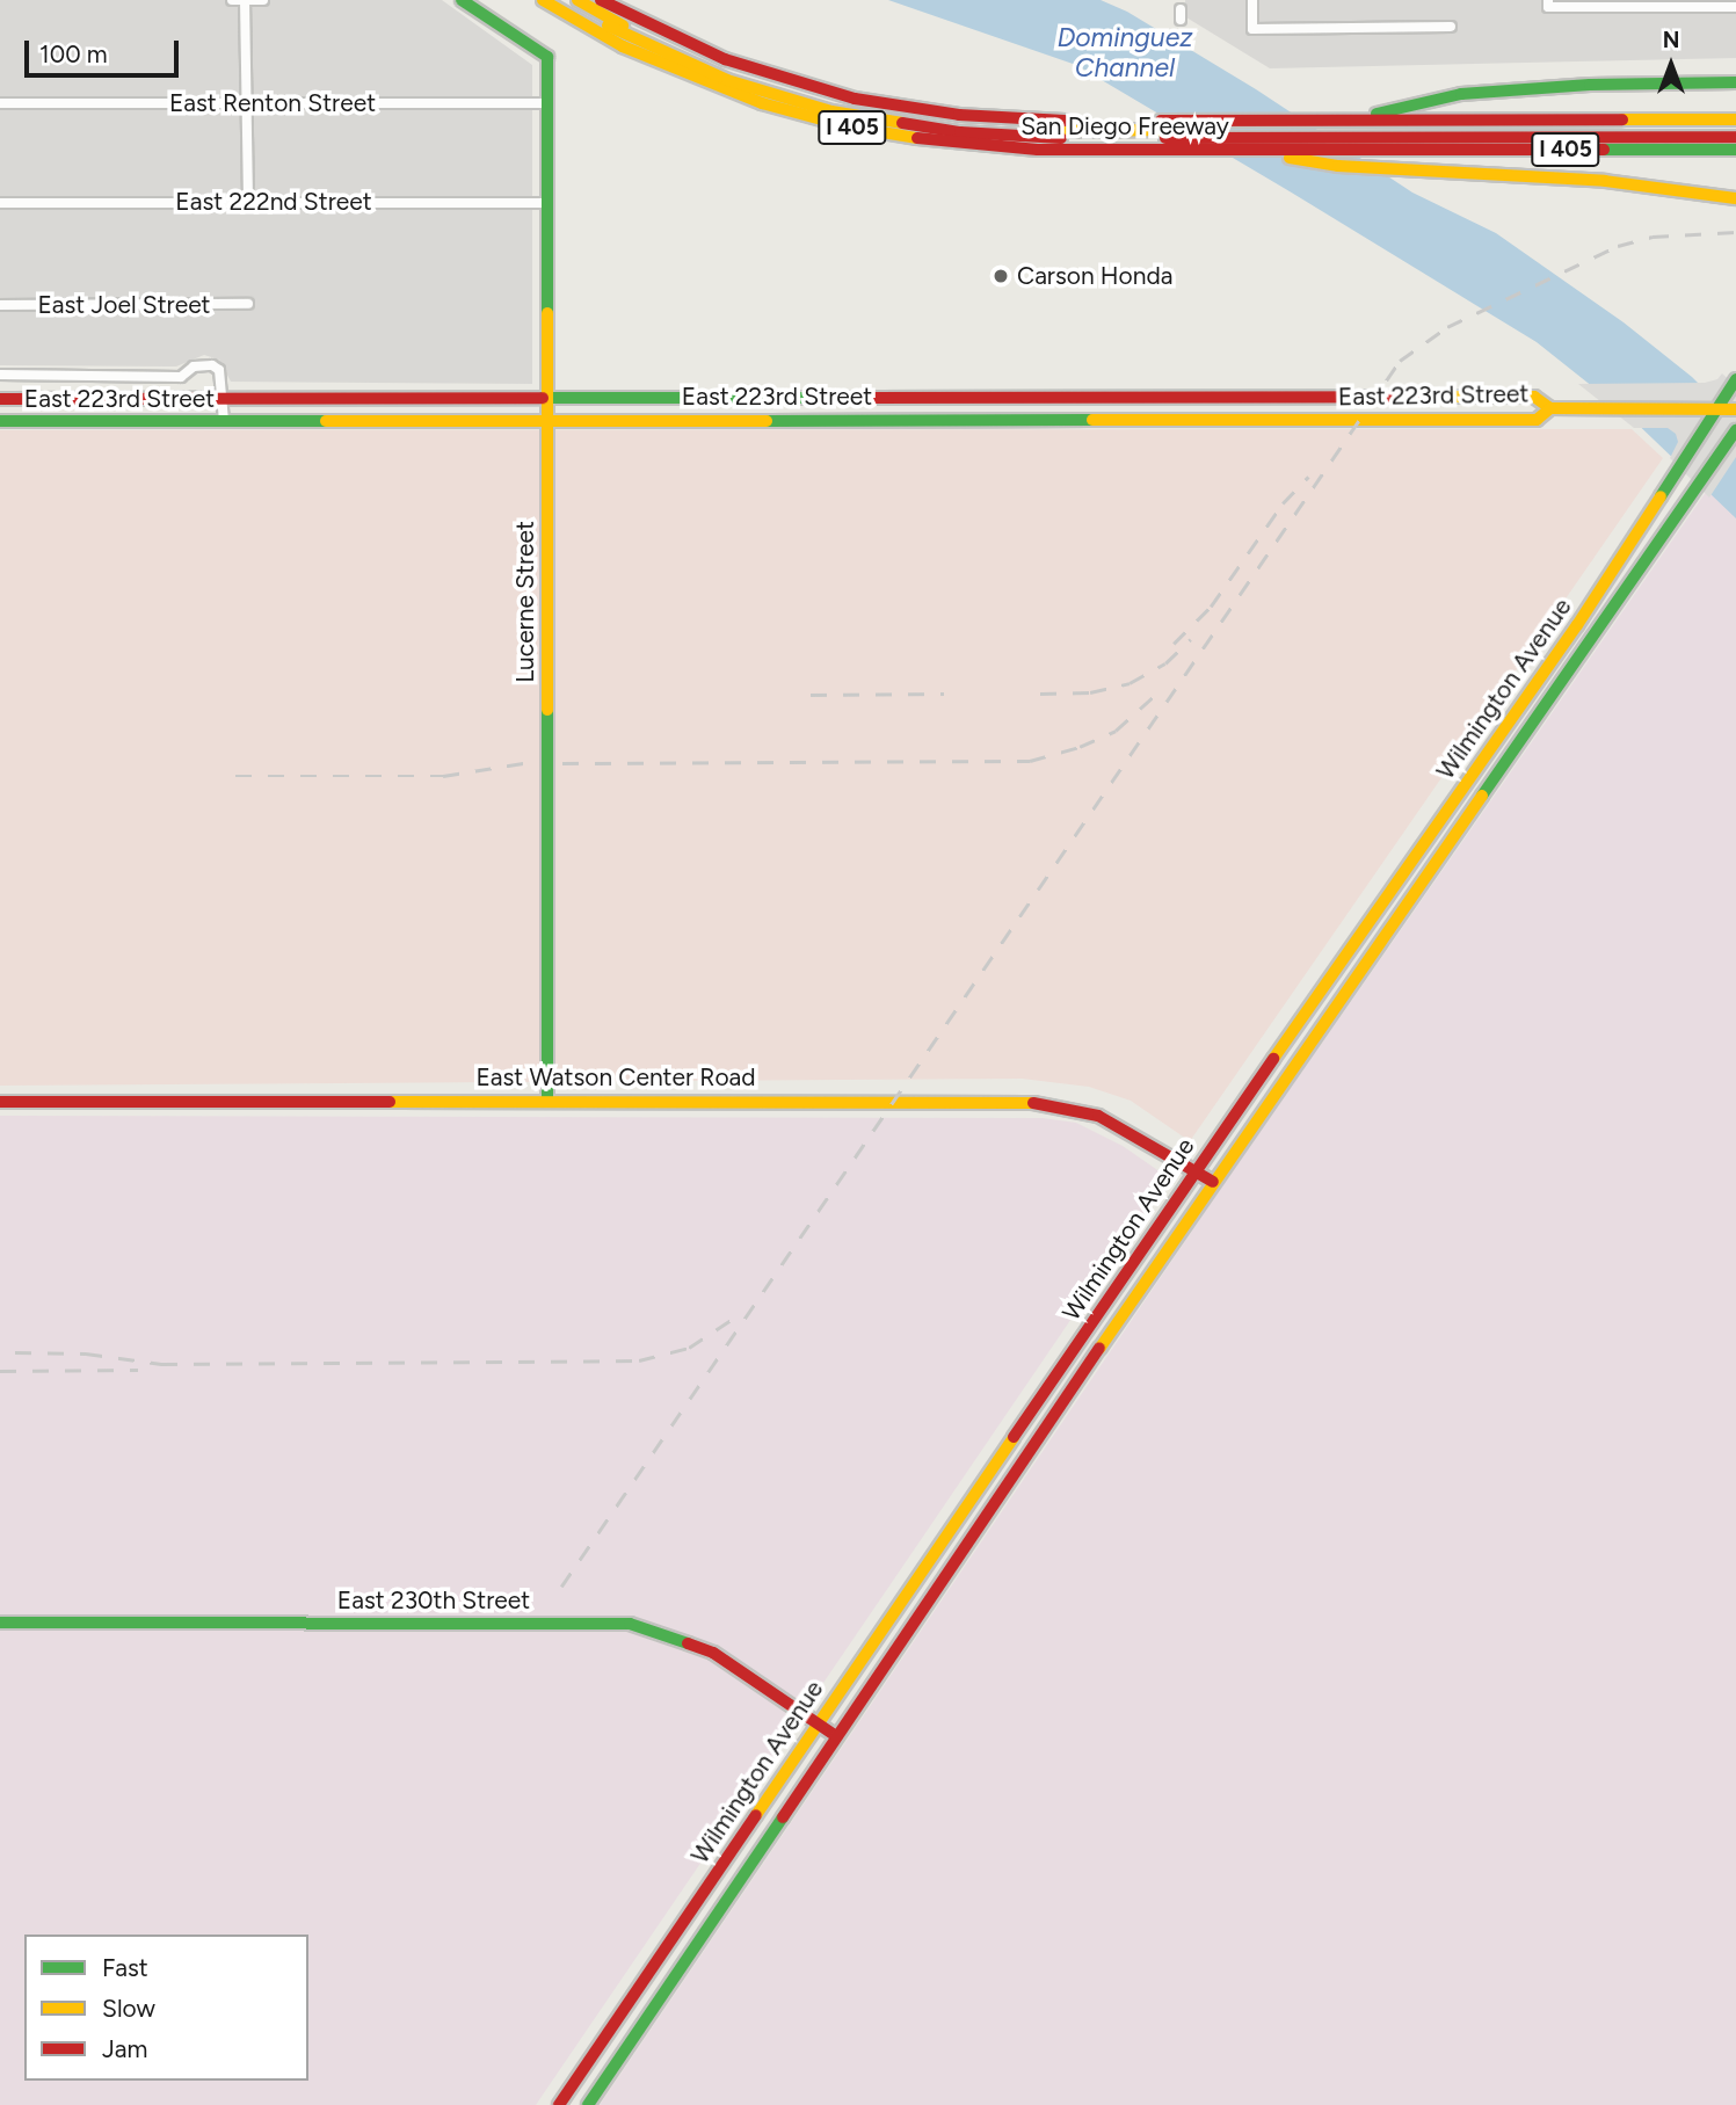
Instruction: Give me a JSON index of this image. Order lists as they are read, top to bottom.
{
  "streets": {
    "main road": [
      "San Diego Freeway",
      "I 405",
      "East 223rd Street",
      "Lucerne Street",
      "Wilmington Avenue",
      "East Watson Center Road",
      "East 230th Street"
    ],
    "street": ["East Renton Street", "East 222nd Street", "East Joel Street"]
  },
  "crossings": [
    ["East Renton Street", "Lucerne Street"],
    ["East 222nd Street", "Lucerne Street"],
    ["East 223rd Street", "Lucerne Street"],
    ["East 223rd Street", "Wilmington Avenue"],
    ["Lucerne Street", "East Watson Center Road"],
    ["Wilmington Avenue", "East Watson Center Road"],
    ["Wilmington Avenue", "East 230th Street"]
  ],
  "water": ["Dominguez Channel"],
  "places": ["Carson Honda"],
  "legend": ["Fast", "Slow", "Jam"],
  "scale_bar": "100 m",
  "north": "top"
}
